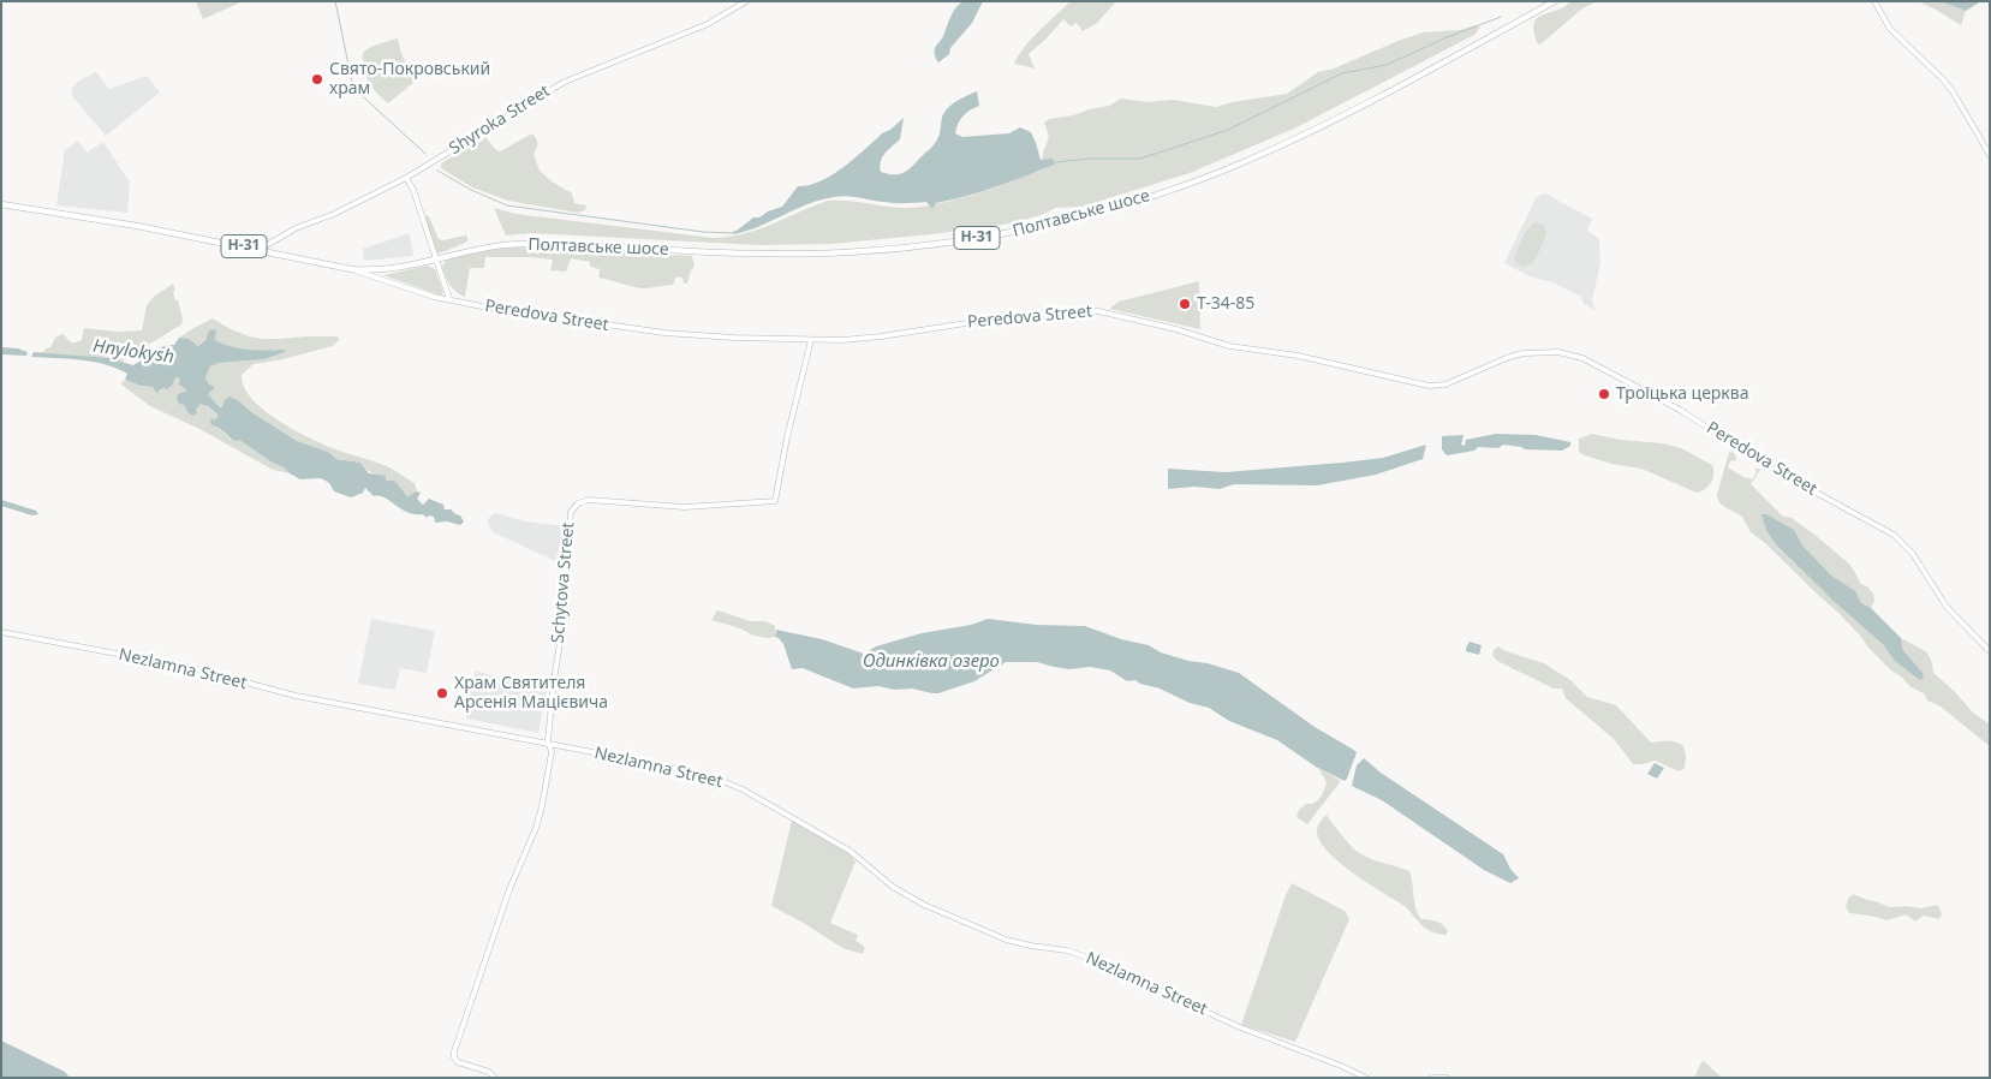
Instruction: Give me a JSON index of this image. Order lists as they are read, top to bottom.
{
  "streets": {
    "main road": ["Полтавське шосе", "Н-31", "Peredova Street"],
    "street": ["Shyroka Street", "Schytova Street", "Nezlamna Street"]
  },
  "crossings": [
    ["Shyroka Street", "Peredova Street"],
    ["Полтавське шосе", "Peredova Street"],
    ["Peredova Street", "Schytova Street"],
    ["Schytova Street", "Nezlamna Street"]
  ],
  "water": ["Hnylokysh", "Одинківка озеро"],
  "places": [
    "Свято-Покровський храм",
    "Т-34-85",
    "Троїцька церква",
    "Храм Святителя Арсенія Мацієвича"
  ]
}
